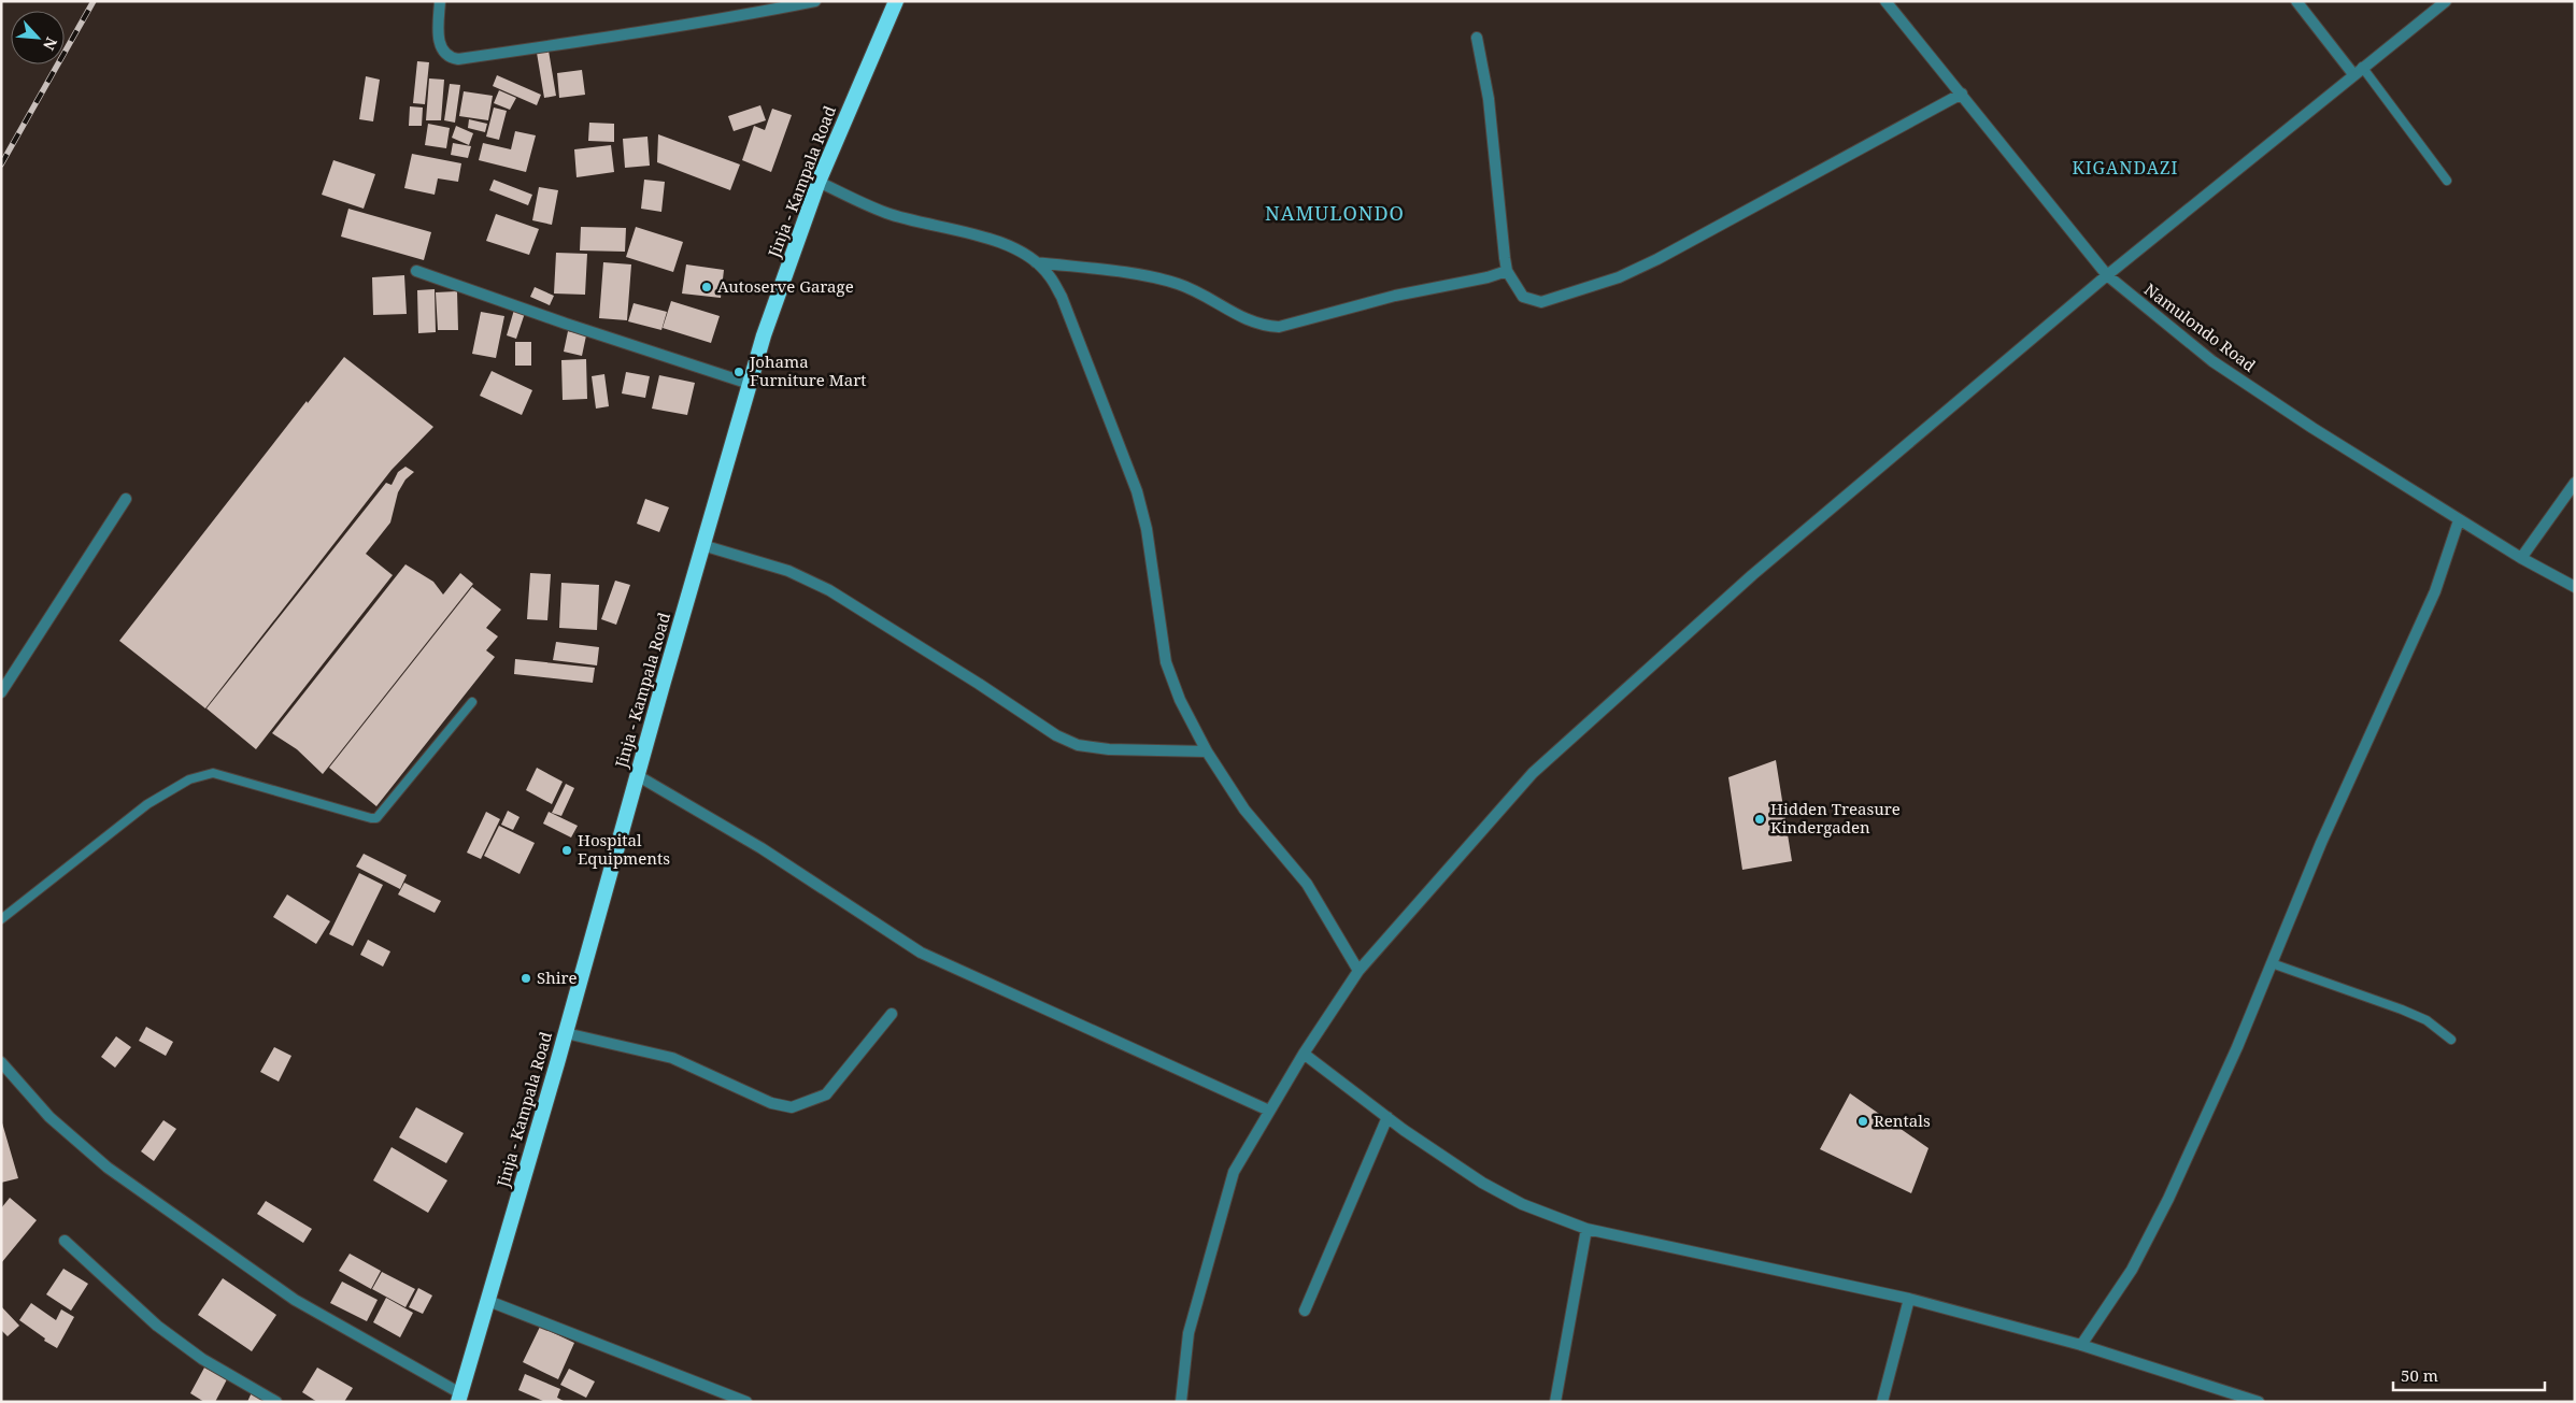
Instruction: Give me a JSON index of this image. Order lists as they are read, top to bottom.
{
  "streets": {
    "highway": ["Jinja - Kampala Road"],
    "street": ["Namulondo Road"]
  },
  "districts": ["KIGANDAZI", "NAMULONDO"],
  "places": [
    "Autoserve Garage",
    "Johama Furniture Mart",
    "Hidden Treasure Kindergaden",
    "Hospital Equipments",
    "Shire",
    "Rentals"
  ],
  "scale_bar": "50 m",
  "north": "bottom right"
}
